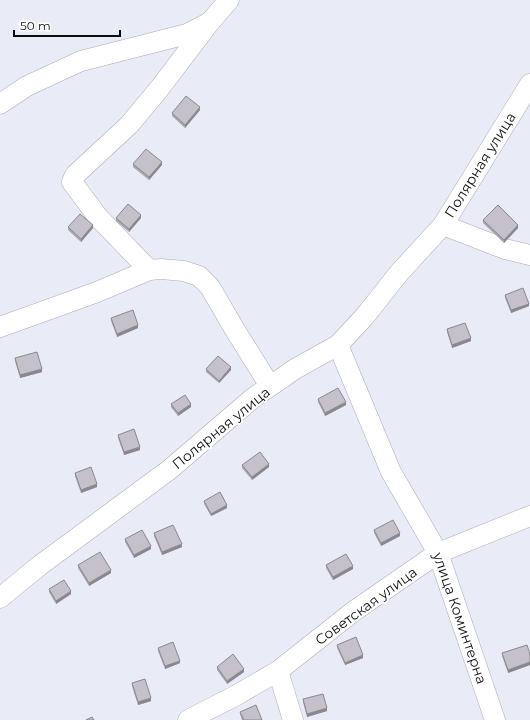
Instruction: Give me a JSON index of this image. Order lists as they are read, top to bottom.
{
  "streets": {
    "street": ["Полярная улица", "Советская улица", "улица Коминтерна"]
  },
  "crossings": [
    ["Полярная улица", "улица Коминтерна"],
    ["Советская улица", "улица Коминтерна"]
  ],
  "scale_bar": "50 m"
}
